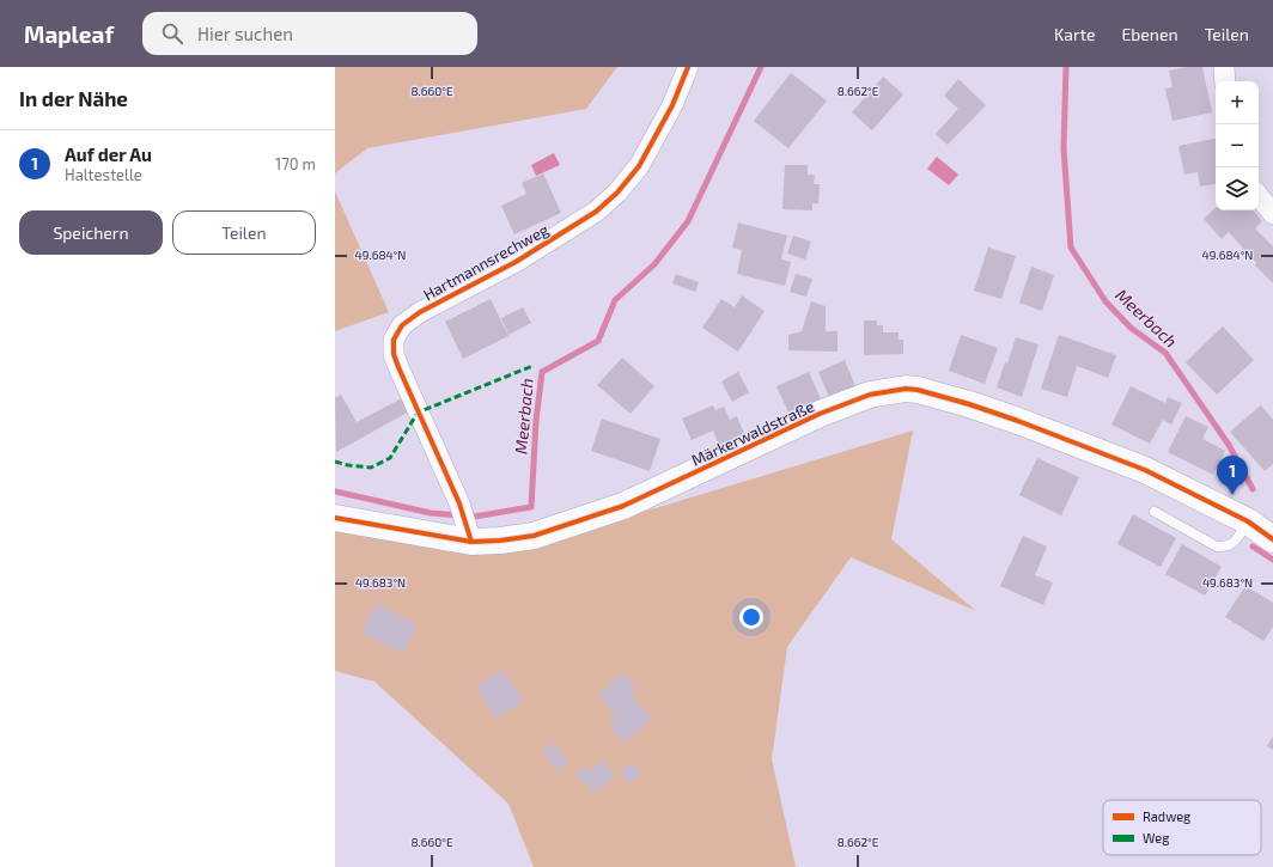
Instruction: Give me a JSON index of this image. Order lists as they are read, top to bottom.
{
  "streets": {
    "street": ["Hartmannsrechweg", "Märkerwaldstraße"]
  },
  "crossings": [
    ["Hartmannsrechweg", "Märkerwaldstraße"]
  ],
  "water": ["Meerbach"],
  "legend": ["Radweg", "Weg"],
  "page": {
    "header": "Mapleaf",
    "search": "Hier suchen",
    "nav": ["Karte", "Ebenen", "Teilen"],
    "heading": "In der Nähe",
    "map_buttons": ["+", "−"],
    "list": [
      {
        "mark": "1",
        "name": "Auf der Au",
        "note": "Haltestelle",
        "value": "170 m"
      }
    ],
    "buttons": ["Speichern", "Teilen"],
    "pins": "1"
  },
  "coordinates": [
    "8.660°E",
    "8.662°E",
    "49.684°N",
    "49.683°N"
  ]
}
